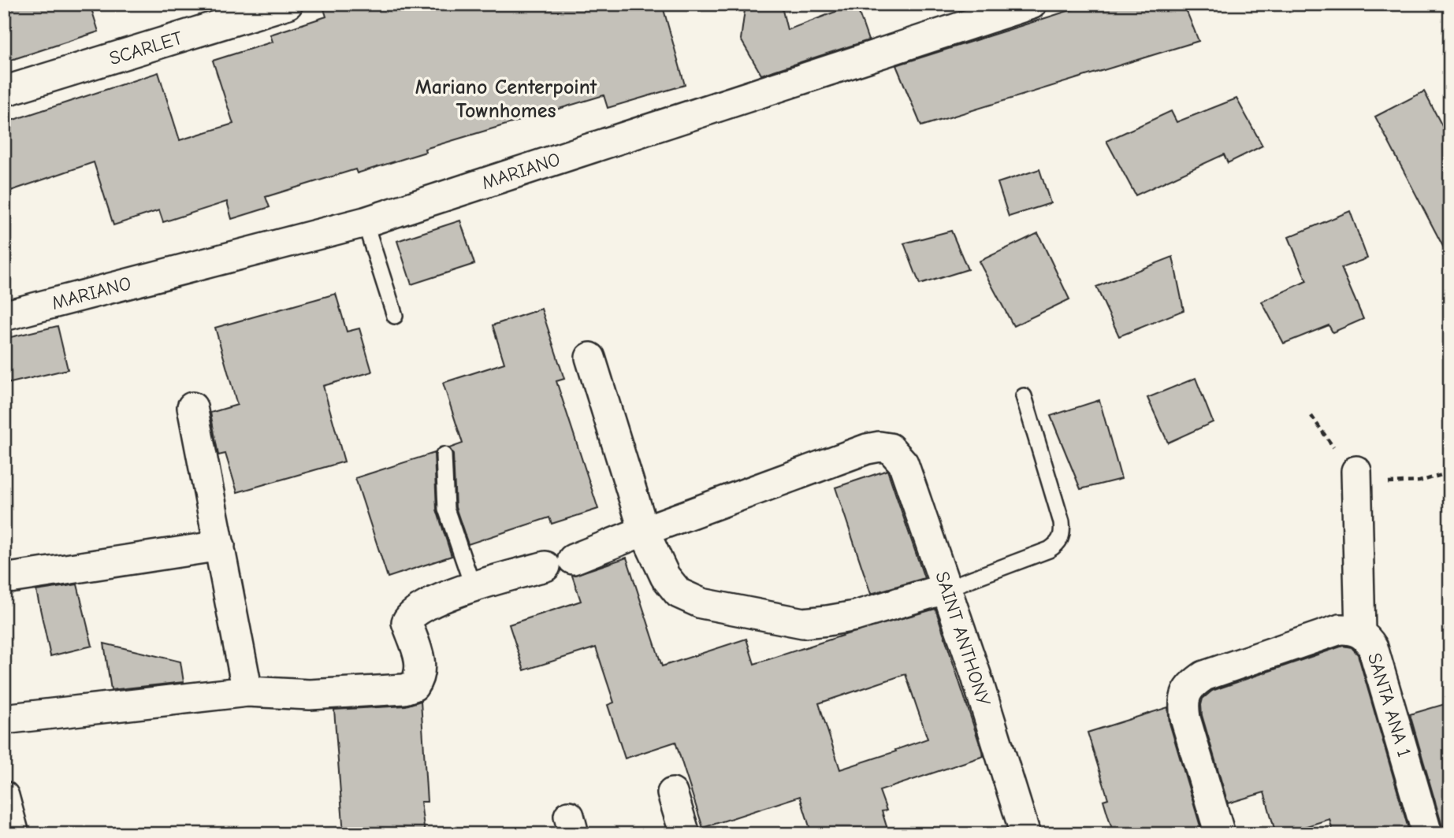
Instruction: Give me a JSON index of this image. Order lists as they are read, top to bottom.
{
  "streets": {
    "street": [
      "SCARLET",
      "MARIANO",
      "SAINT ANTHONY",
      "SANTA ANA 1"
    ]
  },
  "districts": ["Mariano Centerpoint Townhomes"]
}
